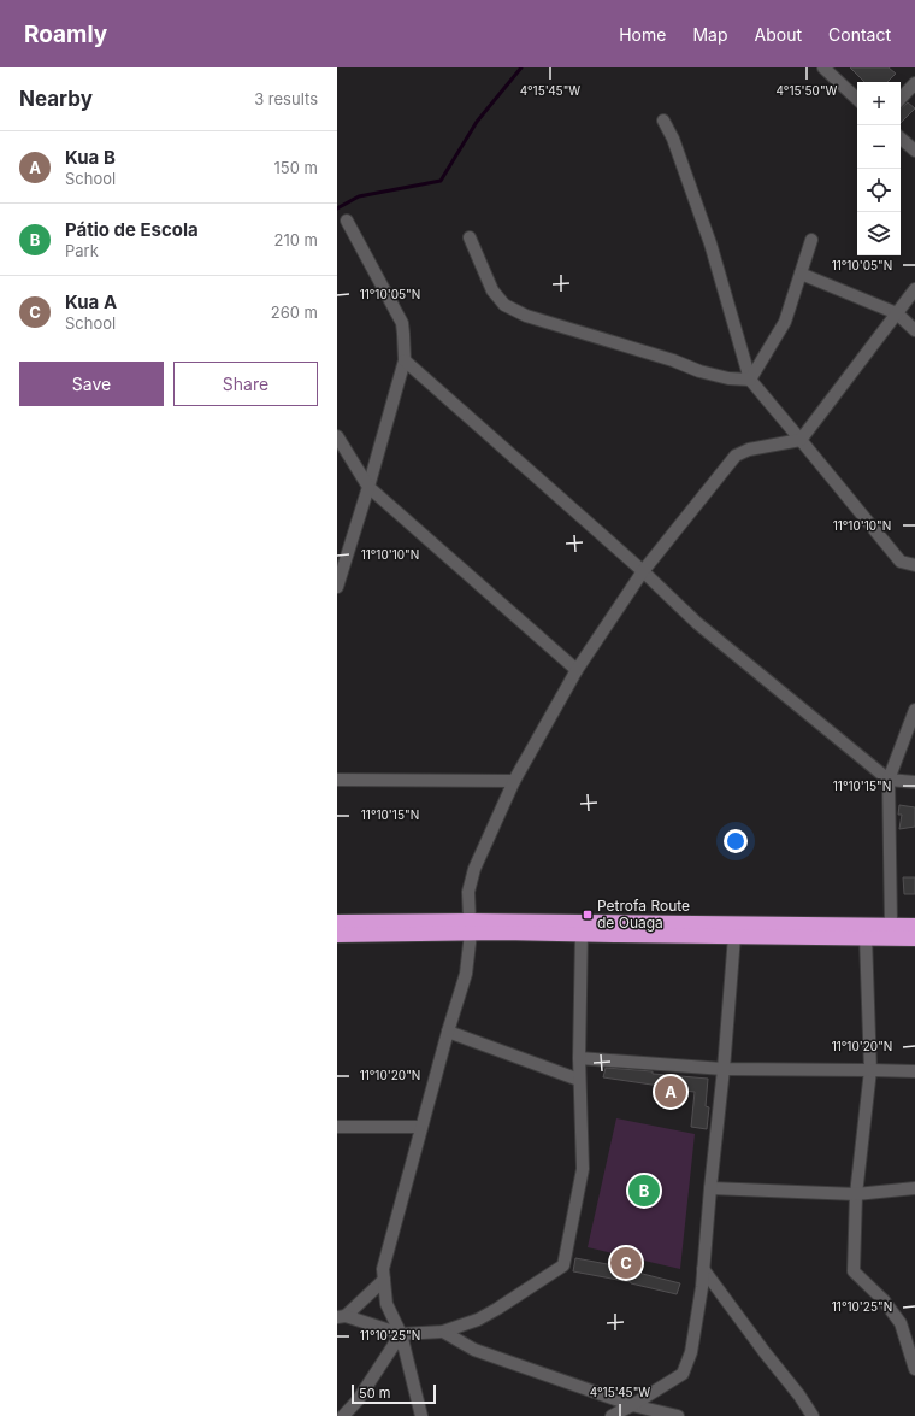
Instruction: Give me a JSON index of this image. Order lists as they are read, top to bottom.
{
  "places": {
    "transit": ["Petrofa Route de Ouaga"]
  },
  "scale_bar": "50 m",
  "page": {
    "header": "Roamly",
    "nav": [
      "Home",
      "Map",
      "About",
      "Contact"
    ],
    "heading": ["Nearby", "3 results"],
    "map_buttons": ["+", "−"],
    "list": [
      {
        "mark": "A",
        "name": "Kua B",
        "note": "School",
        "value": "150 m"
      },
      {
        "mark": "B",
        "name": "Pátio de Escola",
        "note": "Park",
        "value": "210 m"
      },
      {
        "mark": "C",
        "name": "Kua A",
        "note": "School",
        "value": "260 m"
      }
    ],
    "buttons": ["Save", "Share"],
    "pins": ["A", "B", "C"],
    "scale": "50 m"
  },
  "coordinates": [
    "4°15'45\"W",
    "4°15'50\"W",
    "11°10'05\"N",
    "11°10'10\"N",
    "11°10'15\"N",
    "11°10'20\"N",
    "11°10'25\"N"
  ]
}
